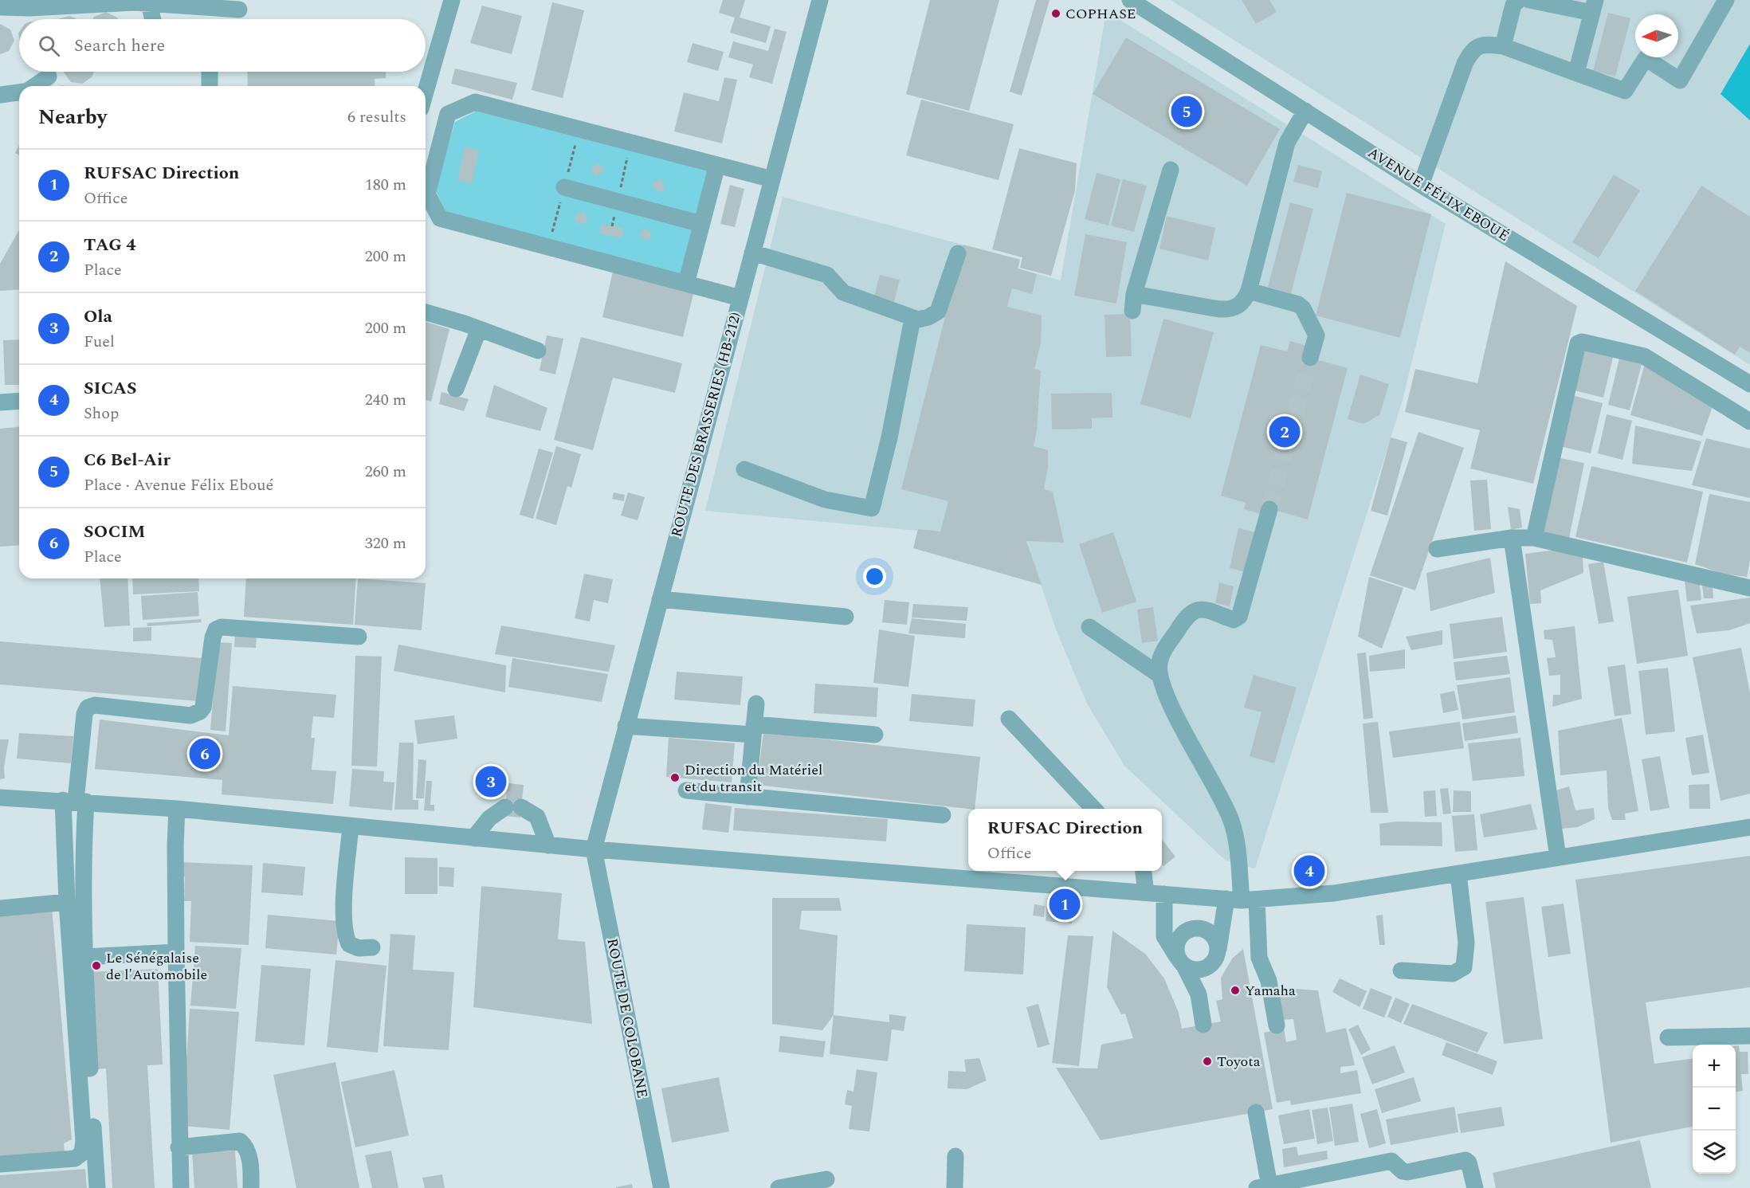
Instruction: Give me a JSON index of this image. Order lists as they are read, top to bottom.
{
  "streets": {
    "street": ["AVENUE FÉLIX EBOUÉ", "ROUTE DES BRASSERIES (HB-212)", "ROUTE DE COLOBANE"]
  },
  "crossings": [
    ["ROUTE DES BRASSERIES (HB-212)", "ROUTE DE COLOBANE"]
  ],
  "places": [
    "COPHASE",
    "Direction du Matériel et du transit",
    "Le Sénégalaise de l'Automobile",
    "Yamaha",
    "Toyota"
  ],
  "north": "left",
  "page": {
    "search": "Search here",
    "heading": ["Nearby", "6 results"],
    "pins": [
      "5",
      "2",
      "6",
      "3",
      "4",
      "1"
    ],
    "list": [
      {
        "mark": "1",
        "name": "RUFSAC Direction",
        "note": "Office",
        "value": "180 m"
      },
      {
        "mark": "2",
        "name": "TAG 4",
        "note": "Place",
        "value": "200 m"
      },
      {
        "mark": "3",
        "name": "Ola",
        "note": "Fuel",
        "value": "200 m"
      },
      {
        "mark": "4",
        "name": "SICAS",
        "note": "Shop",
        "value": "240 m"
      },
      {
        "mark": "5",
        "name": "C6 Bel-Air",
        "note": "Place · Avenue Félix Eboué",
        "value": "260 m"
      },
      {
        "mark": "6",
        "name": "SOCIM",
        "note": "Place",
        "value": "320 m"
      }
    ],
    "popup": ["RUFSAC Direction", "Office"],
    "map_buttons": ["+", "−"]
  }
}
